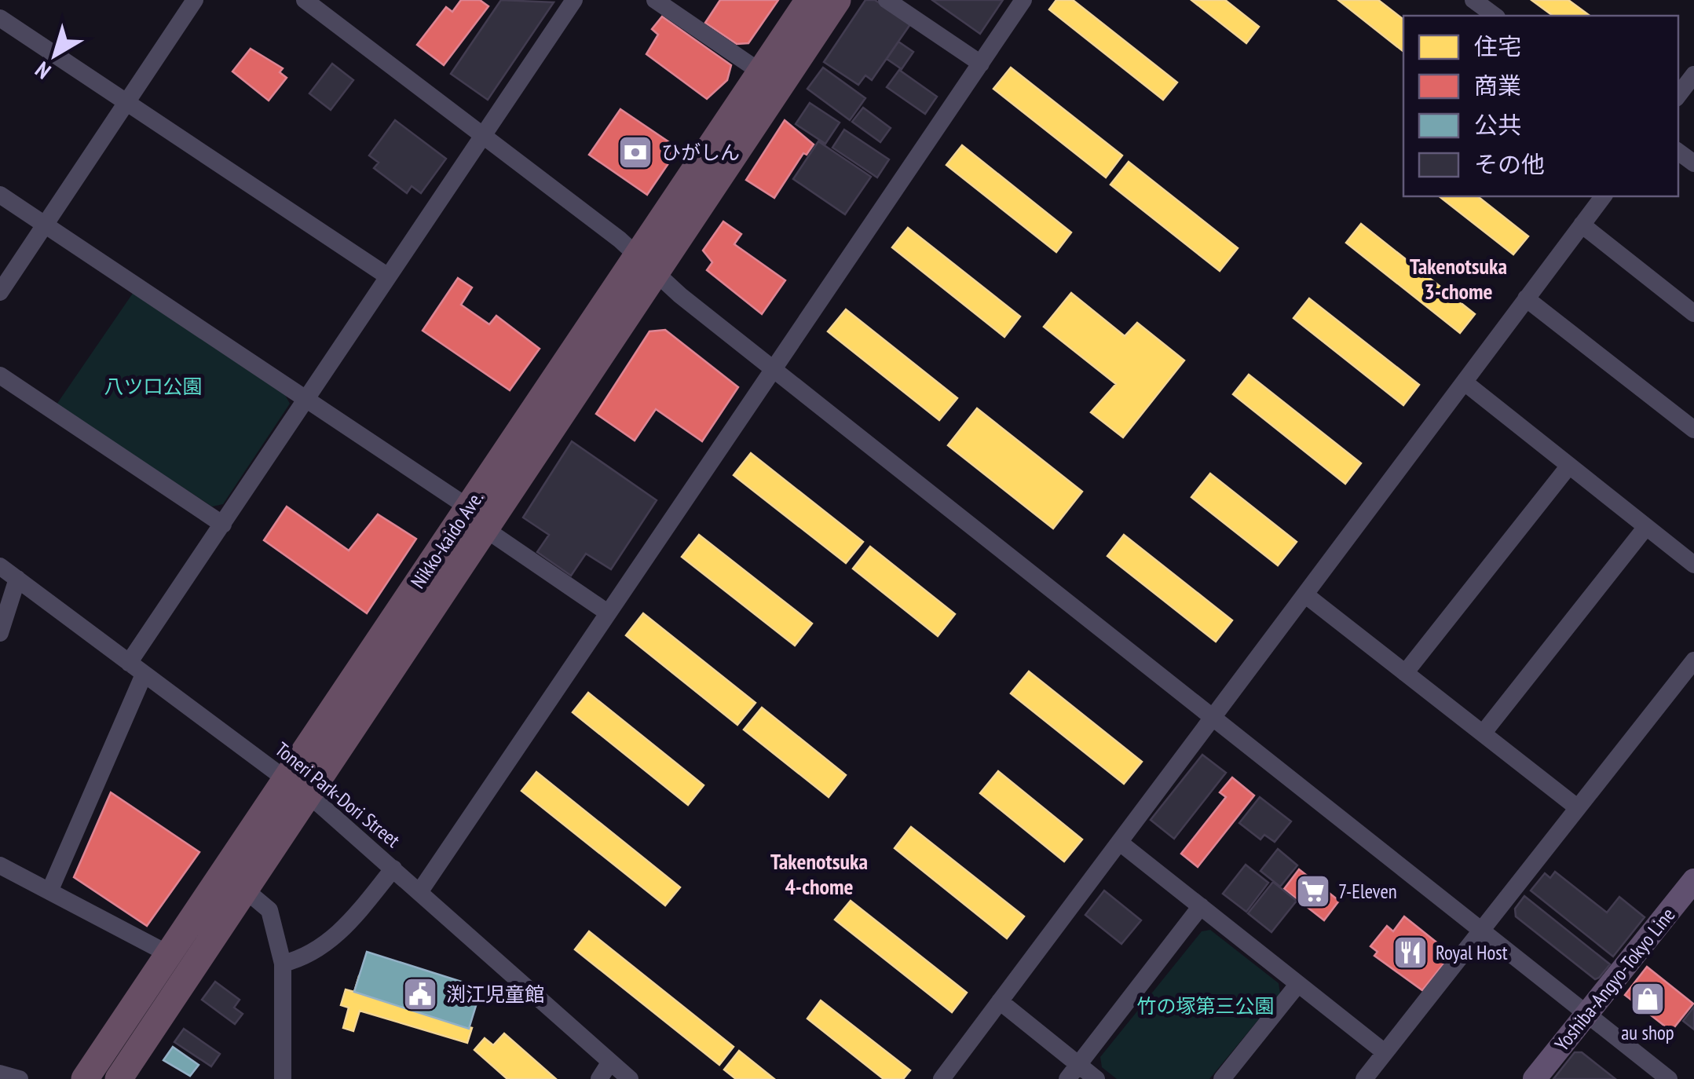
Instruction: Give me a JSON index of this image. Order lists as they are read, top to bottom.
{
  "streets": {
    "highway": ["Nikko-kaido Ave."],
    "main road": ["Yoshiba-Angyo-Tokyo Line"],
    "street": ["Toneri Park-Dori Street"]
  },
  "crossings": [
    ["Nikko-kaido Ave.", "Toneri Park-Dori Street"]
  ],
  "districts": ["Takenotsuka 3-chome", "Takenotsuka 4-chome"],
  "parks": ["八ツ口公園", "竹の塚第三公園"],
  "places": {
    "bank": ["ひがしん"],
    "supermarket": ["7-Eleven"],
    "restaurant": ["Royal Host"],
    "public building": ["渕江児童館"],
    "shop": ["au shop"]
  },
  "legend": [
    "住宅",
    "商業",
    "公共",
    "その他"
  ],
  "north": "bottom left"
}
